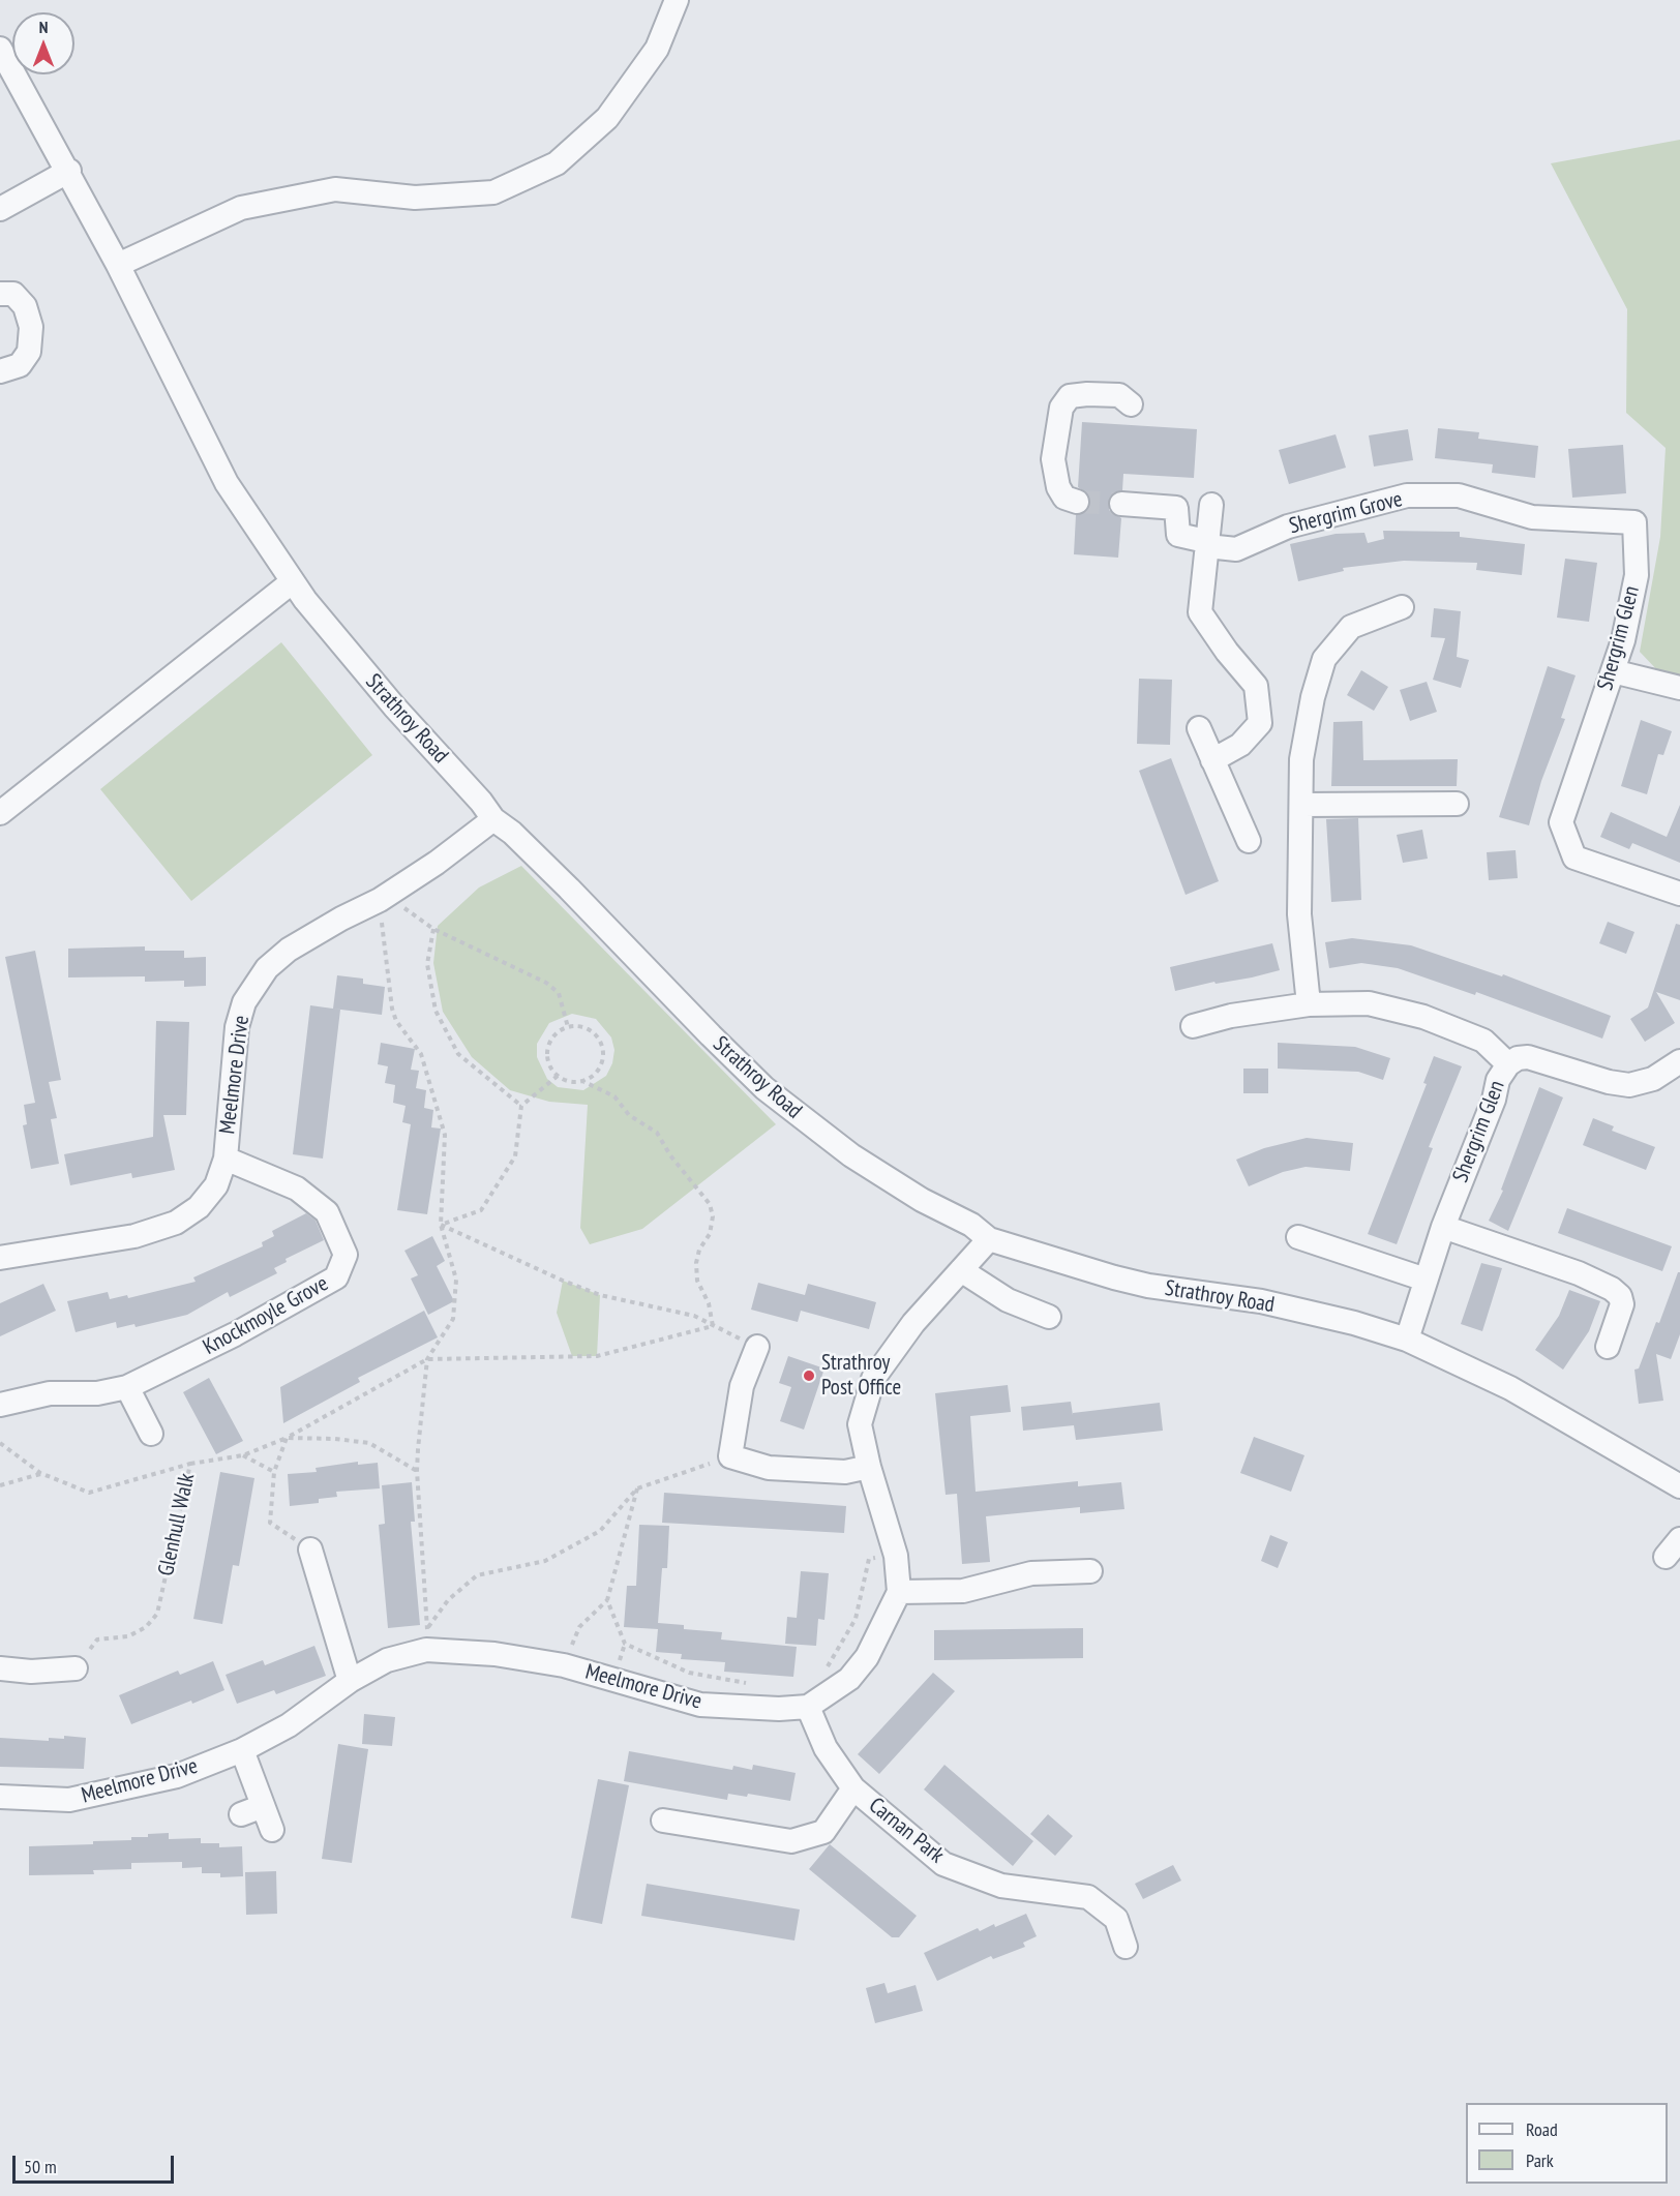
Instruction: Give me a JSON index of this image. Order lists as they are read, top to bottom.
{
  "streets": {
    "street": [
      "Shergrim Grove",
      "Shergrim Glen",
      "Strathroy Road",
      "Meelmore Drive",
      "Knockmoyle Grove",
      "Carnan Park"
    ],
    "path": ["Glenhull Walk"]
  },
  "crossings": [
    ["Shergrim Grove", "Shergrim Glen"],
    ["Shergrim Glen", "Strathroy Road"],
    ["Strathroy Road", "Meelmore Drive"],
    ["Meelmore Drive", "Knockmoyle Grove"],
    ["Meelmore Drive", "Carnan Park"]
  ],
  "places": ["Strathroy Post Office"],
  "legend": ["Road", "Park"],
  "scale_bar": "50 m",
  "north": "top"
}
